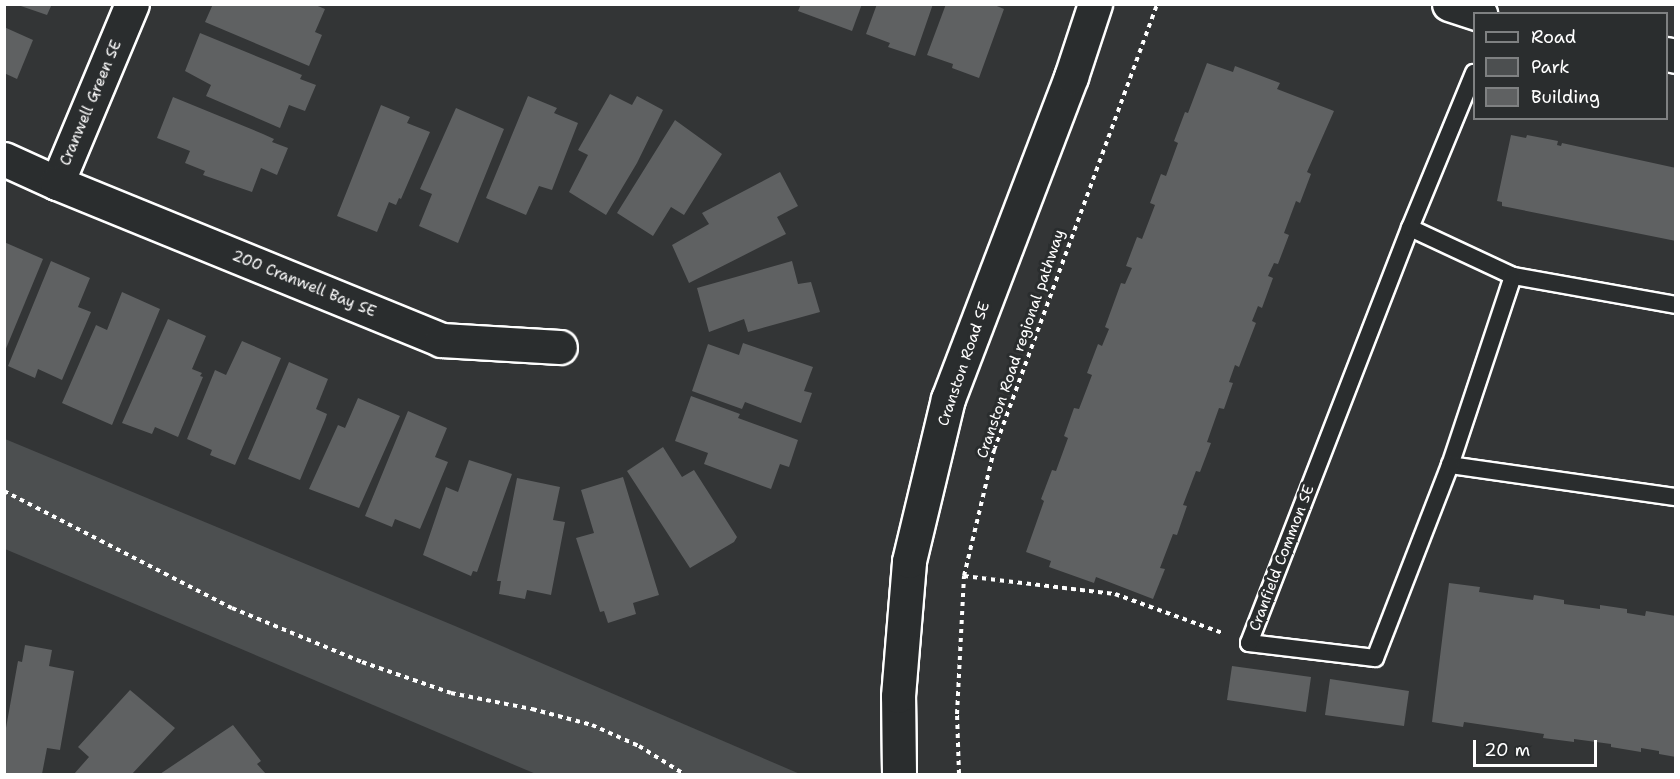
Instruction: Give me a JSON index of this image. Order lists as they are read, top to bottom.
{
  "streets": {
    "street": ["Cranwell Green SE", "200 Cranwell Bay SE", "Cranston Road SE"],
    "lane": ["Cranfield Common SE"],
    "path": ["Cranston Road regional pathway"]
  },
  "crossings": [
    ["Cranwell Green SE", "200 Cranwell Bay SE"]
  ],
  "legend": ["Road", "Park", "Building"],
  "scale_bar": "20 m"
}
